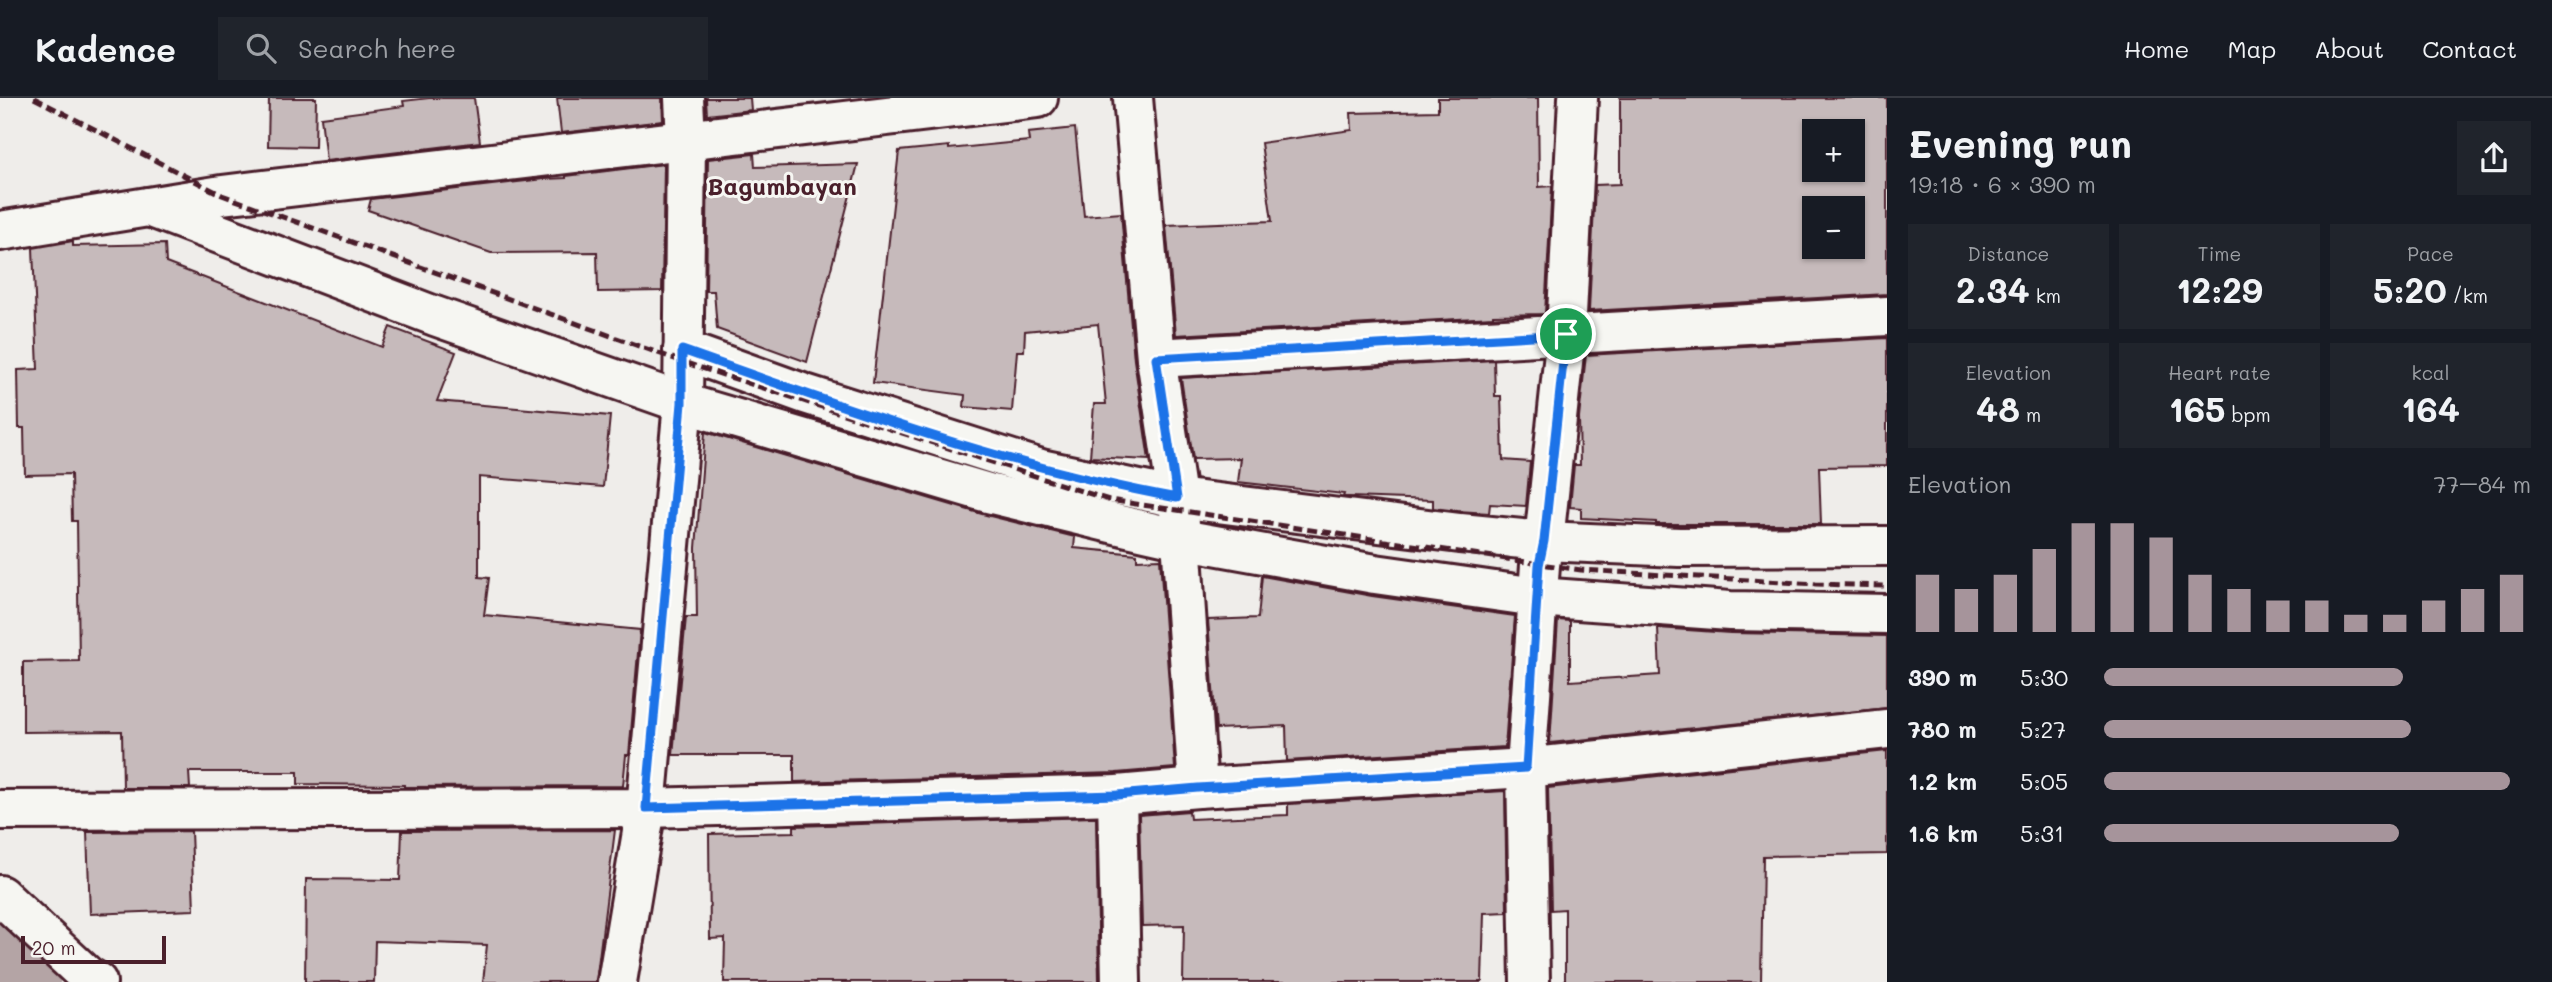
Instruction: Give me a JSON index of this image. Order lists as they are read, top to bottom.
{
  "districts": ["Bagumbayan"],
  "scale_bar": "20 m",
  "page": {
    "header": "Kadence",
    "search": "Search here",
    "nav": [
      "Home",
      "Map",
      "About",
      "Contact"
    ],
    "heading": ["Evening run", "19:18 · 6 × 390 m"],
    "map_buttons": ["+", "−"],
    "stats": [
      ["Distance", "2.34 km"],
      ["Time", "12:29"],
      ["Pace", "5:20 /km"],
      ["Elevation", "48 m"],
      ["Heart rate", "165 bpm"],
      ["kcal", "164"]
    ],
    "chart": ["Elevation", "77–84 m"],
    "list": [
      {
        "name": "390 m",
        "note": "5:30"
      },
      {
        "name": "780 m",
        "note": "5:27"
      },
      {
        "name": "1.2 km",
        "note": "5:05"
      },
      {
        "name": "1.6 km",
        "note": "5:31"
      }
    ],
    "scale": "20 m"
  }
}
